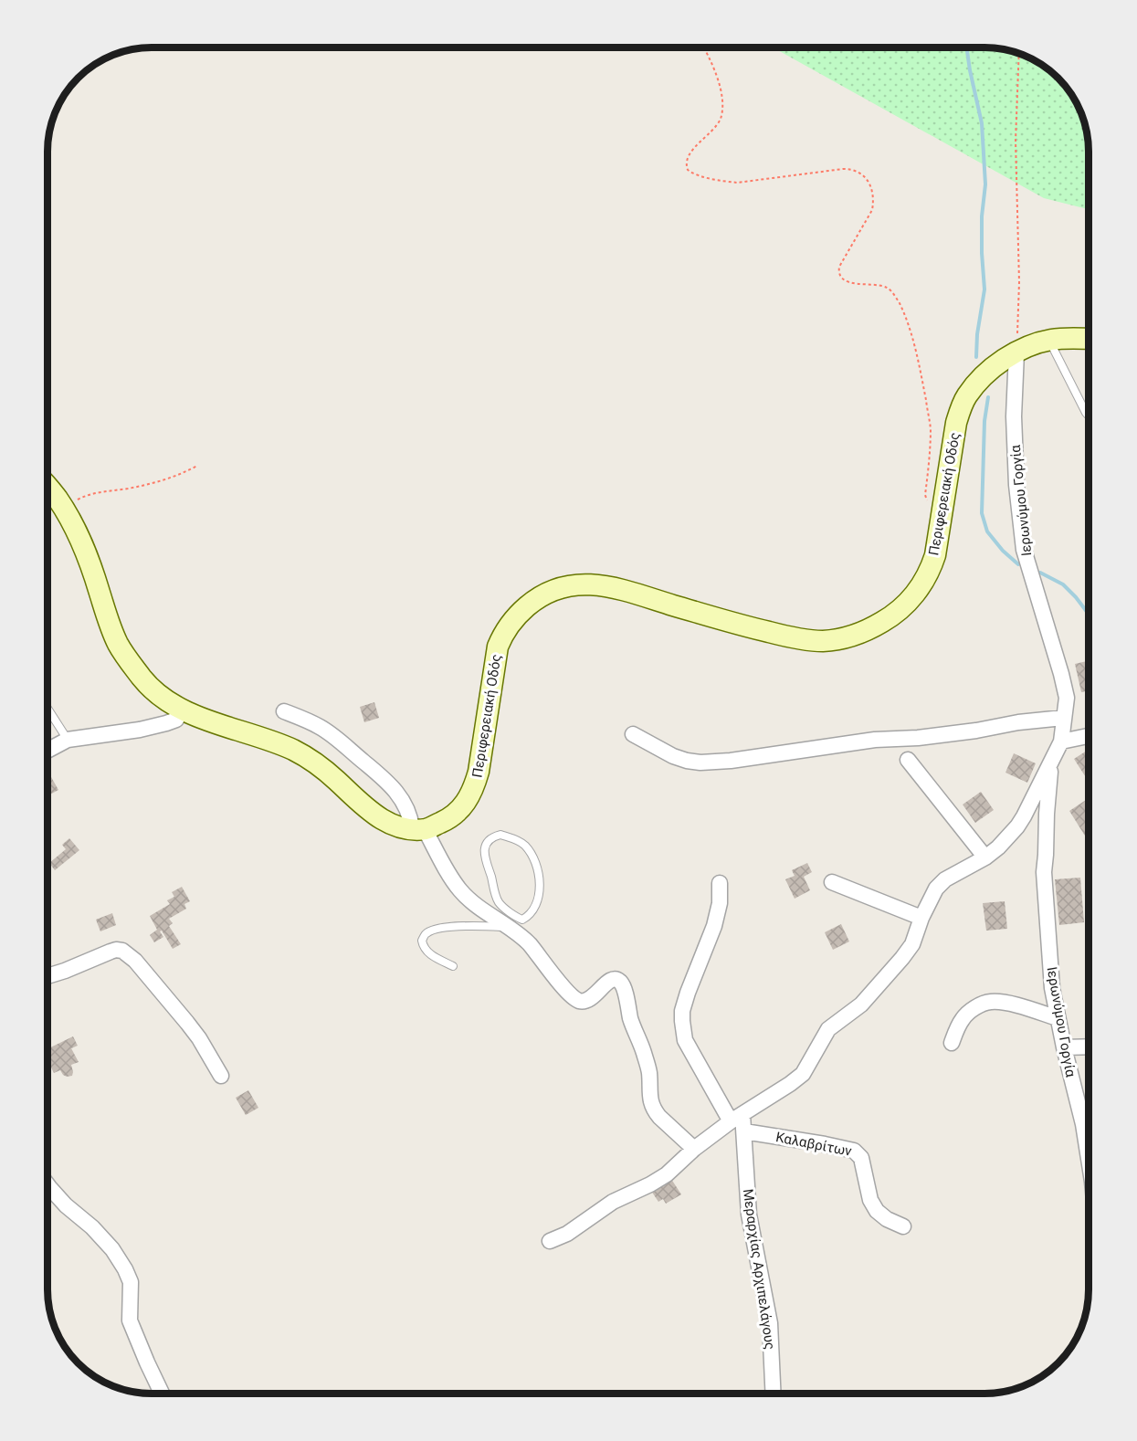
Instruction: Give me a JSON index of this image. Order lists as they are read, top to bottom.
{
  "streets": {
    "main road": ["Περιφερειακή Οδός"],
    "street": ["Ιερωνύμου Γοργία", "Καλαβρίτων", "Μεραρχίας Αρχιπελάγους"]
  },
  "crossings": [
    ["Περιφερειακή Οδός", "Ιερωνύμου Γοργία"],
    ["Καλαβρίτων", "Μεραρχίας Αρχιπελάγους"]
  ]
}
